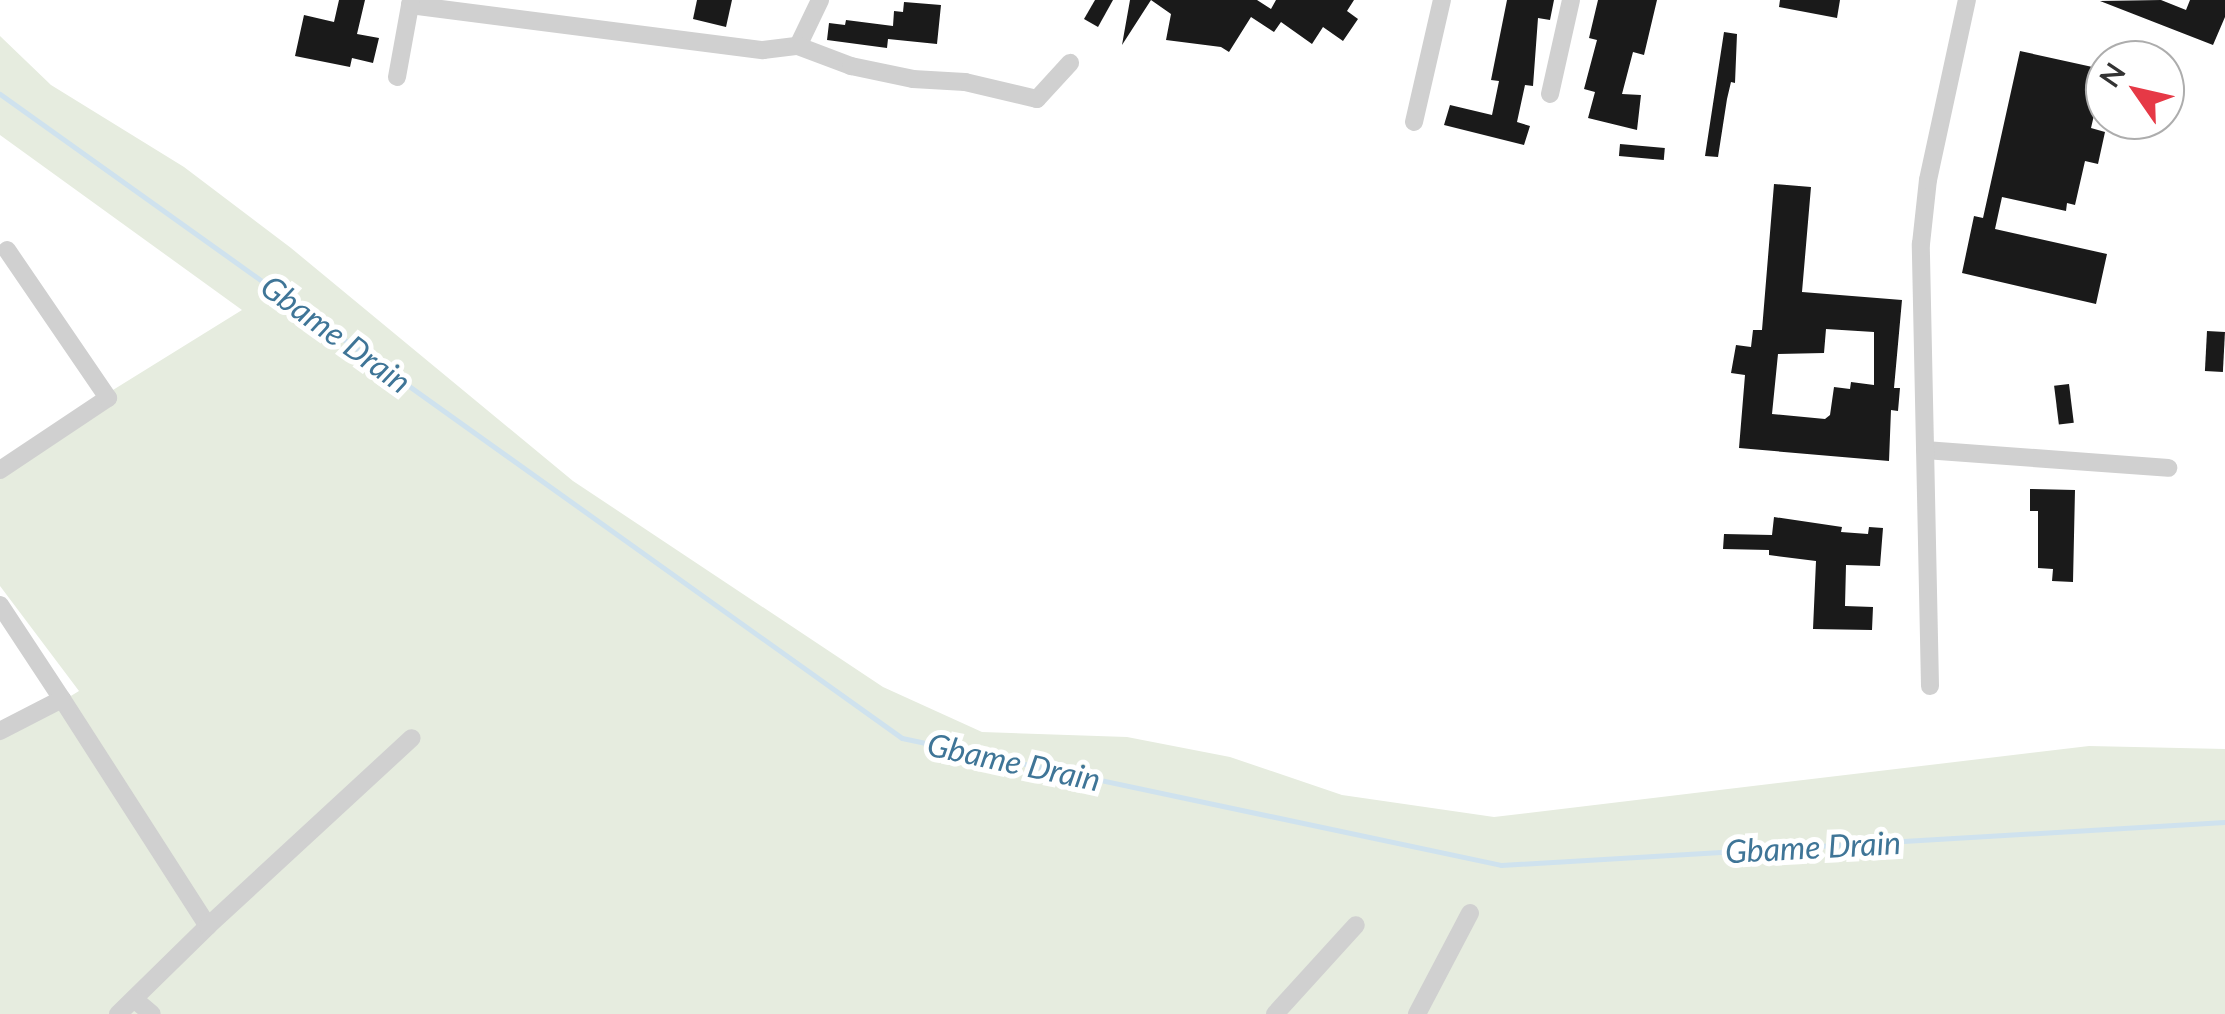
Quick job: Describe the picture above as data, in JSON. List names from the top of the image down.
{
  "water": ["Gbame Drain"],
  "north": "top left"
}
